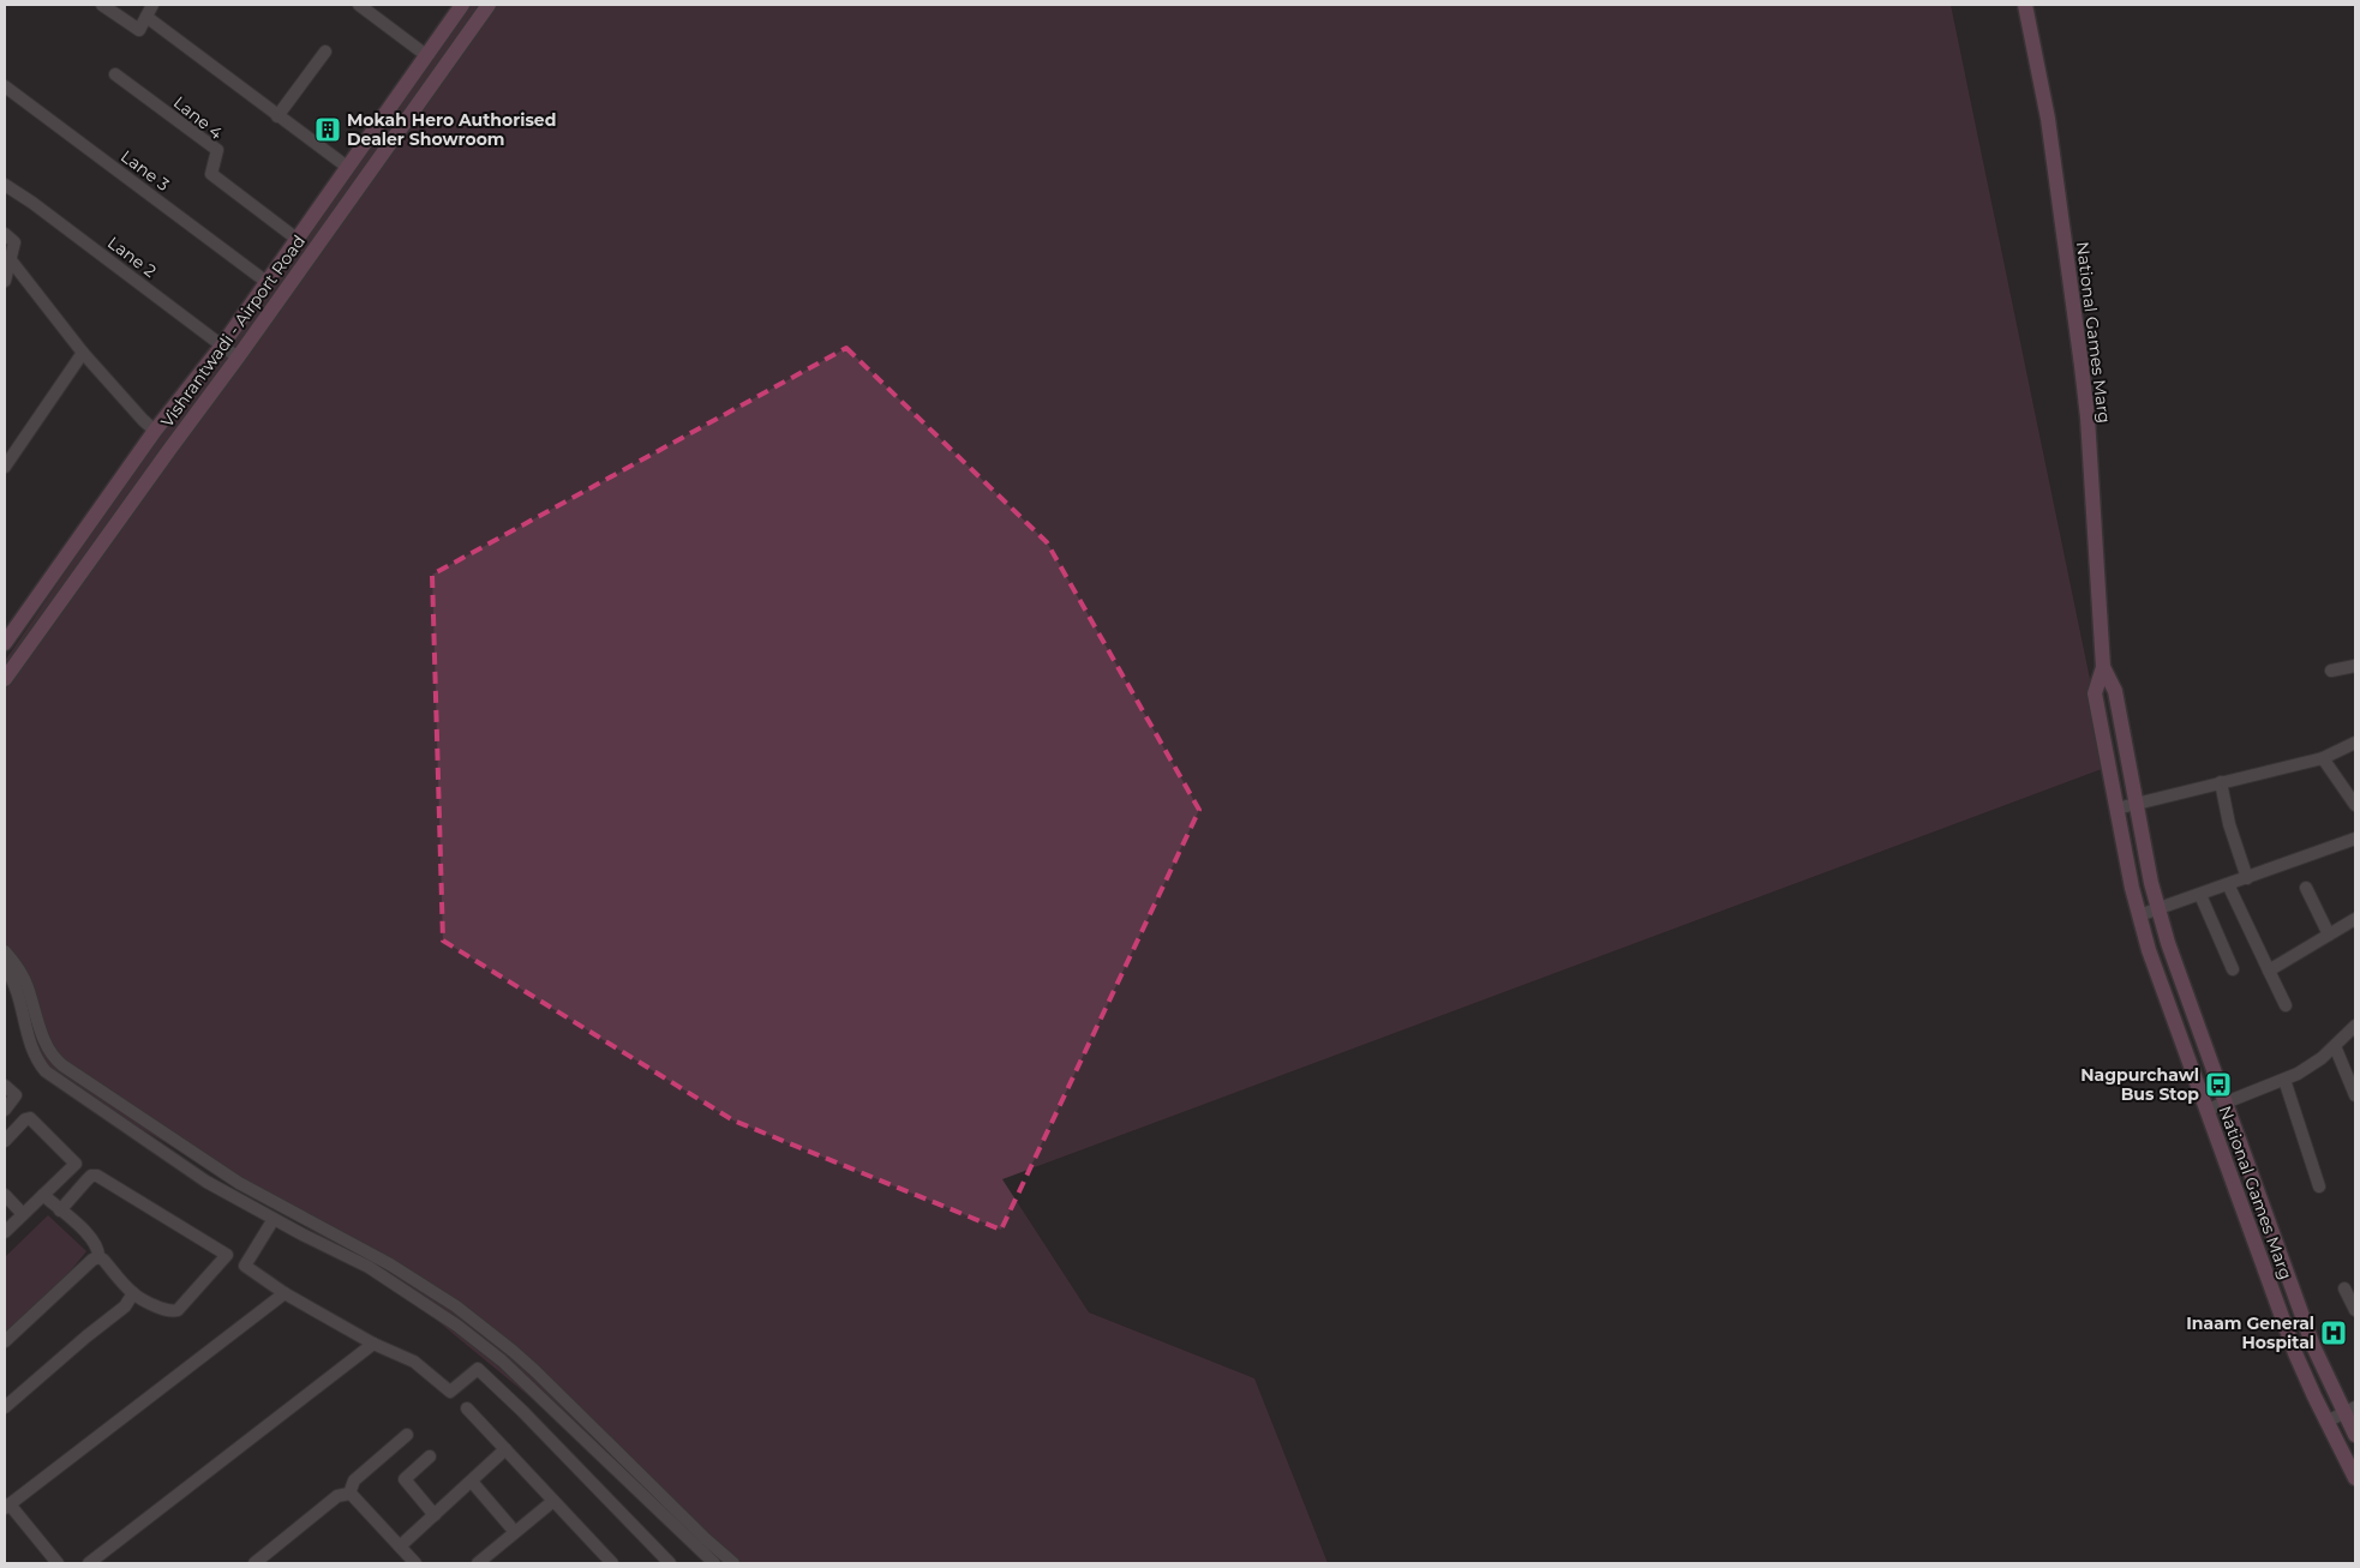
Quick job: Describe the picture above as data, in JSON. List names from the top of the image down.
{
  "streets": {
    "main road": ["Vishrantwadi - Airport Road", "National Games Marg"],
    "street": ["Lane 4", "Lane 3", "Lane 2"]
  },
  "crossings": [
    ["Lane 4", "Vishrantwadi - Airport Road"],
    ["Lane 3", "Vishrantwadi - Airport Road"],
    ["Lane 2", "Vishrantwadi - Airport Road"]
  ],
  "places": {
    "building": ["Mokah Hero Authorised Dealer Showroom"],
    "bus stop": ["Nagpurchawl Bus Stop"],
    "hospital": ["Inaam General Hospital"]
  }
}
